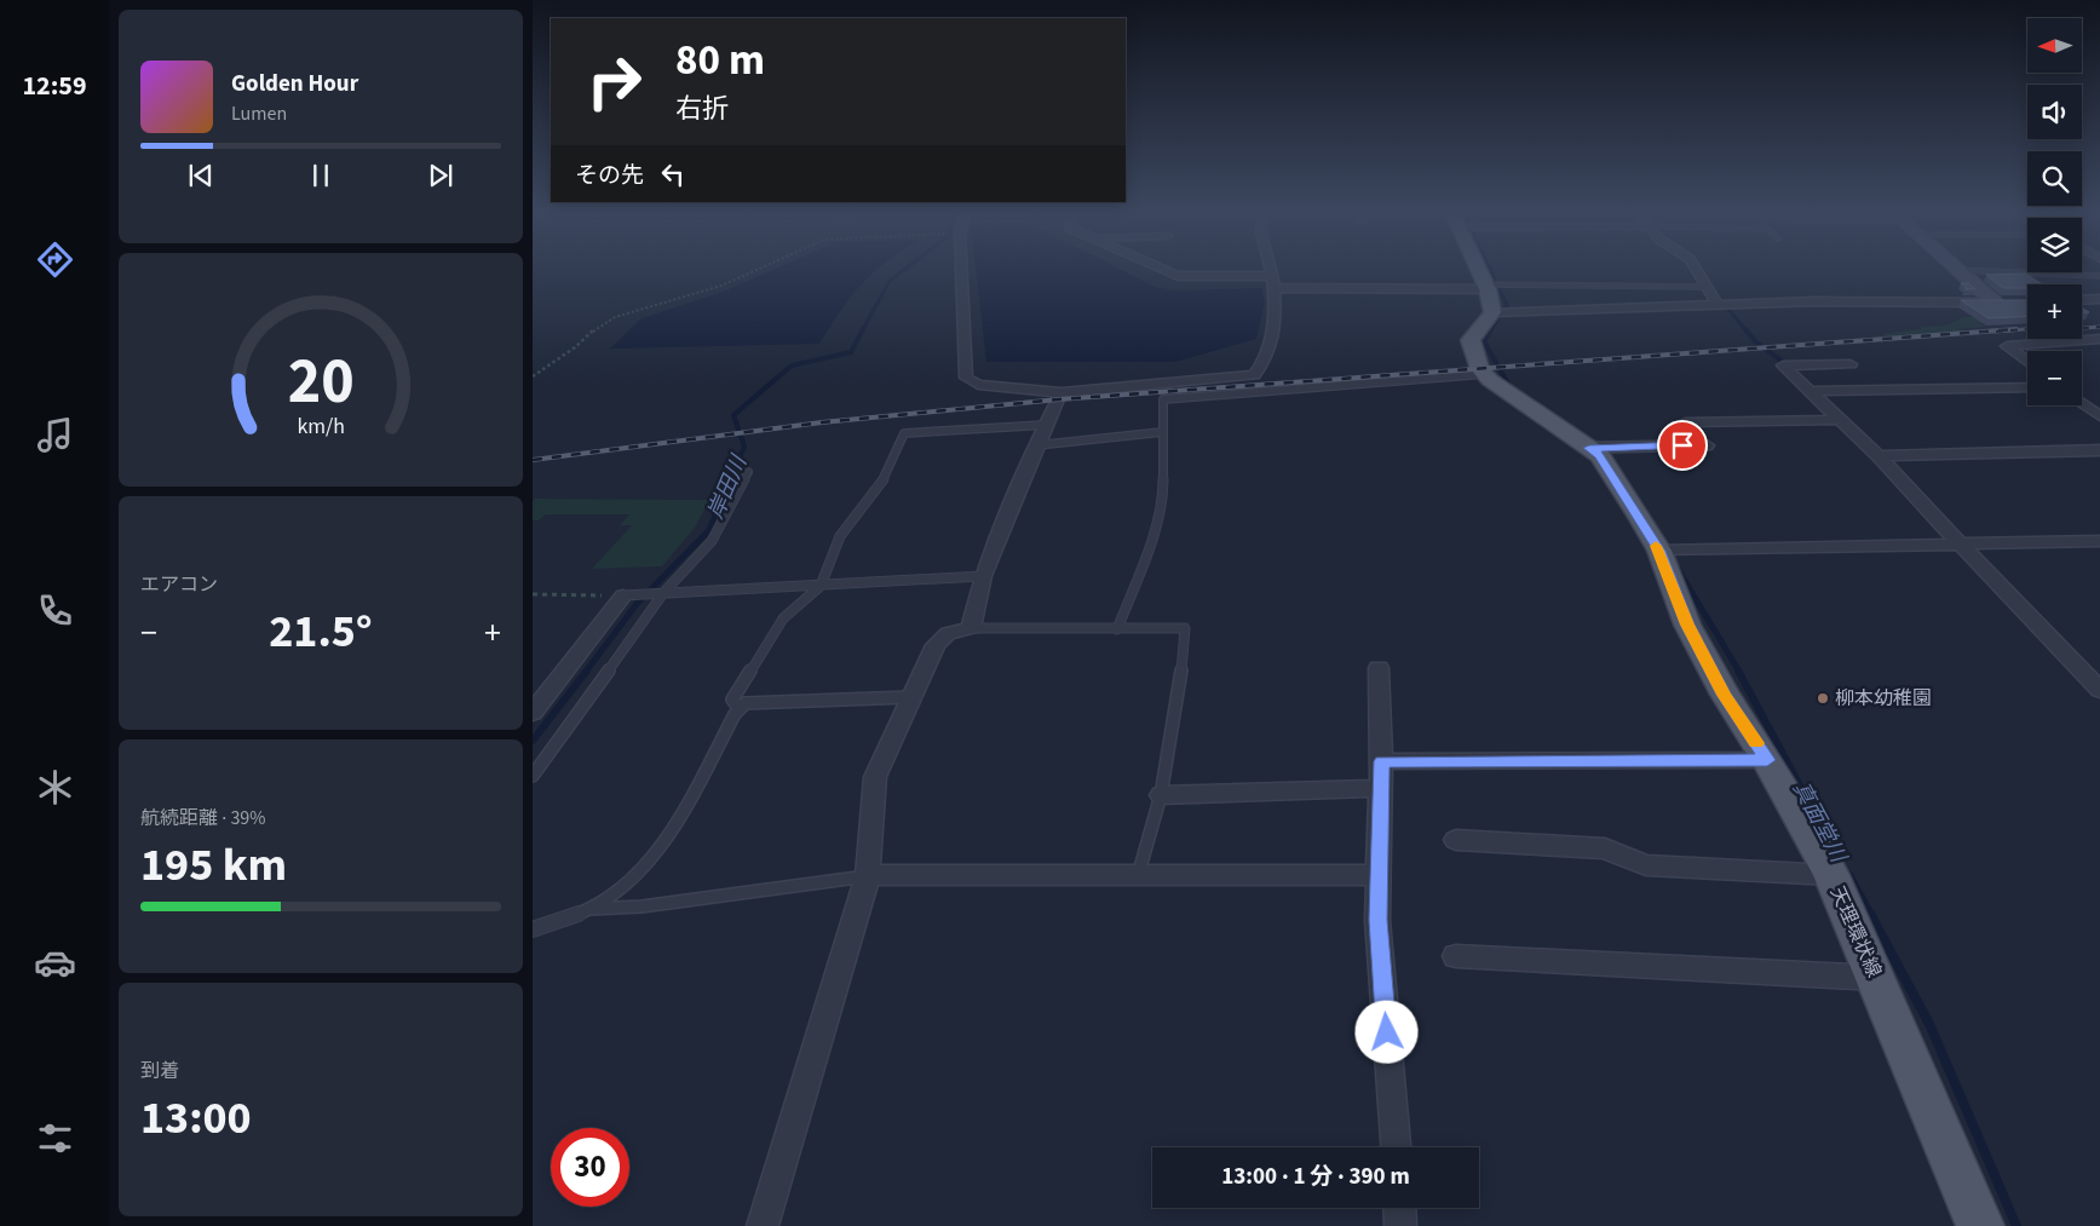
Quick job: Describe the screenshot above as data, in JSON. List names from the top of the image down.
{
  "streets": {
    "main road": ["天理環状線"]
  },
  "water": ["岸田川", "真面堂川"],
  "places": ["柳本幼稚園"],
  "north": "left",
  "page": {
    "tabs": "12:59",
    "map_buttons": ["+", "−"],
    "turn": ["80 m", "右折"],
    "song": ["Golden Hour", "Lumen"],
    "then": "その先",
    "tile": [
      "エアコン",
      ["航続距離 · 39%", "195 km"],
      ["到着", "13:00"]
    ],
    "heat": ["−", "21.5°", "+"],
    "limit": "30",
    "trip": "13:00 · 1 分 · 390 m",
    "gauge": ["20", "km/h"]
  }
}
